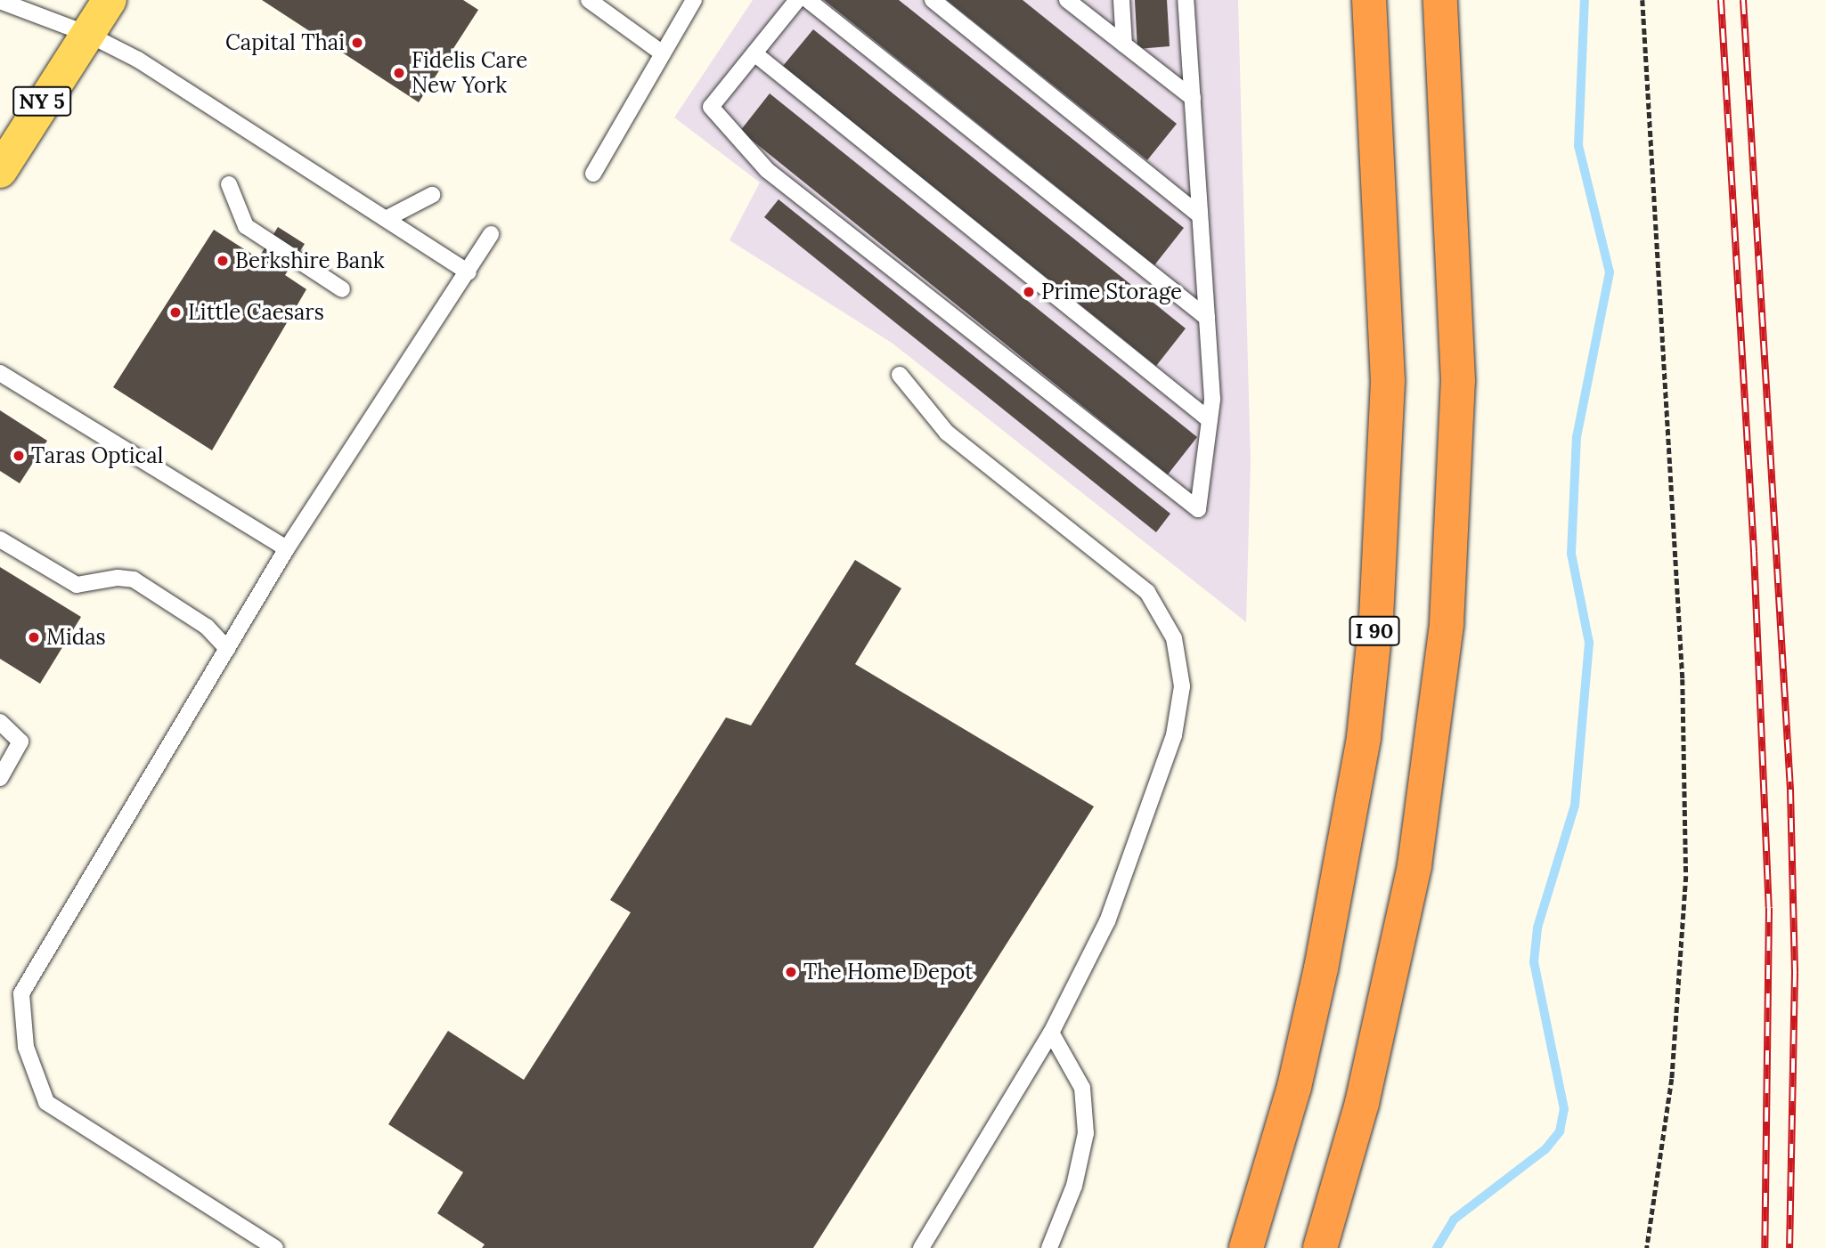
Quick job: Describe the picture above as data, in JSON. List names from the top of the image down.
{
  "streets": {
    "highway": ["I 90"],
    "main road": ["NY 5"]
  },
  "places": [
    "Capital Thai",
    "Fidelis Care New York",
    "Berkshire Bank",
    "Prime Storage",
    "Little Caesars",
    "Taras Optical",
    "Midas",
    "The Home Depot"
  ]
}
